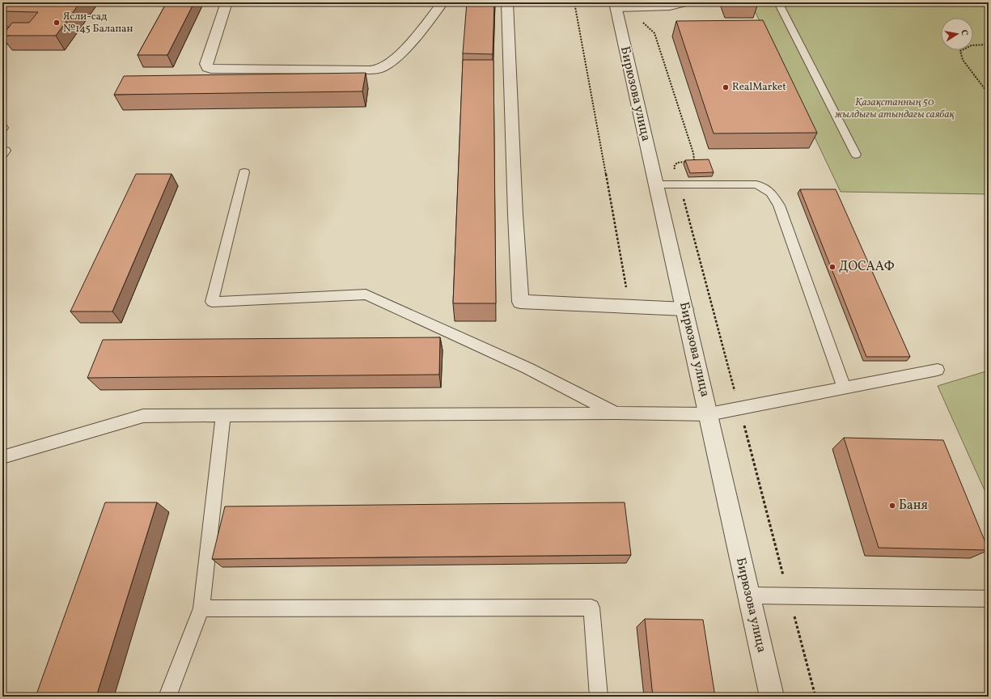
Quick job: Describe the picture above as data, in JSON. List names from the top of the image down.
{
  "streets": {
    "street": ["Бирюзова улица"]
  },
  "parks": ["Қазақстанның 50 жылдығы атындағы саябақ"],
  "places": [
    "Ясли-сад №145 Балапан",
    "RealMarket",
    "ДОСААФ",
    "Баня"
  ],
  "north": "right"
}
